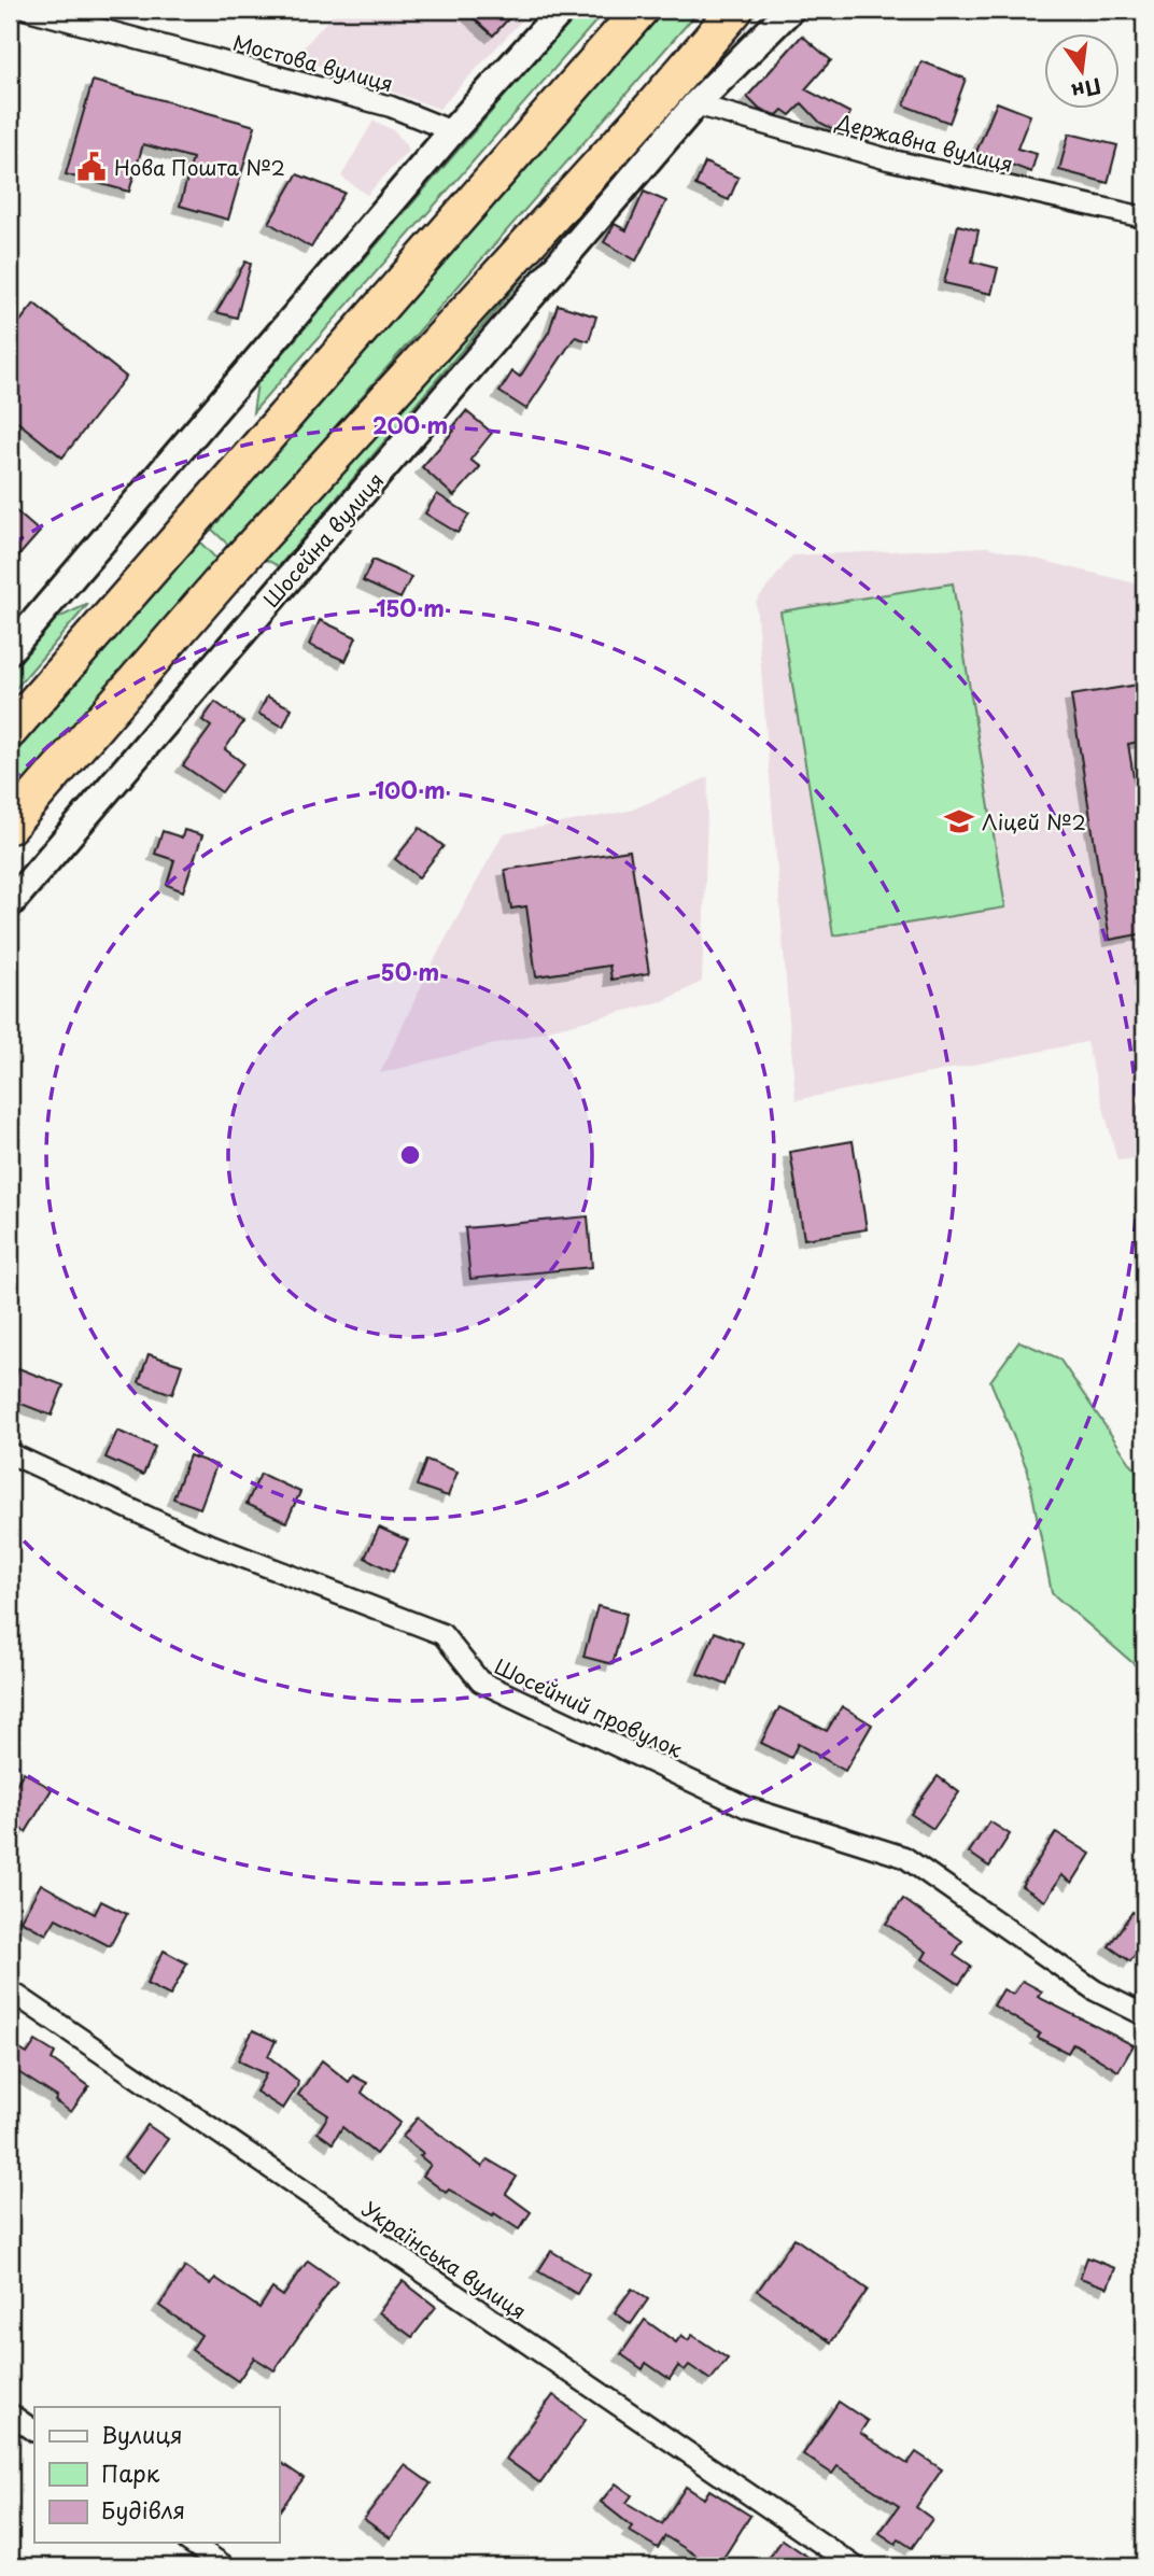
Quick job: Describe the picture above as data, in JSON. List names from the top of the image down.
{
  "streets": {
    "street": [
      "Мостова вулиця",
      "Державна вулиця",
      "Шосейна вулиця",
      "Шосейний провулок",
      "Українська вулиця"
    ]
  },
  "crossings": [
    ["Державна вулиця", "Шосейна вулиця"]
  ],
  "places": {
    "public building": ["Нова Пошта №2"],
    "school or university": ["Ліцей №2"]
  },
  "legend": ["Вулиця", "Парк", "Будівля"],
  "north": "bottom",
  "rings": [
    "200 m",
    "150 m",
    "100 m",
    "50 m"
  ]
}
